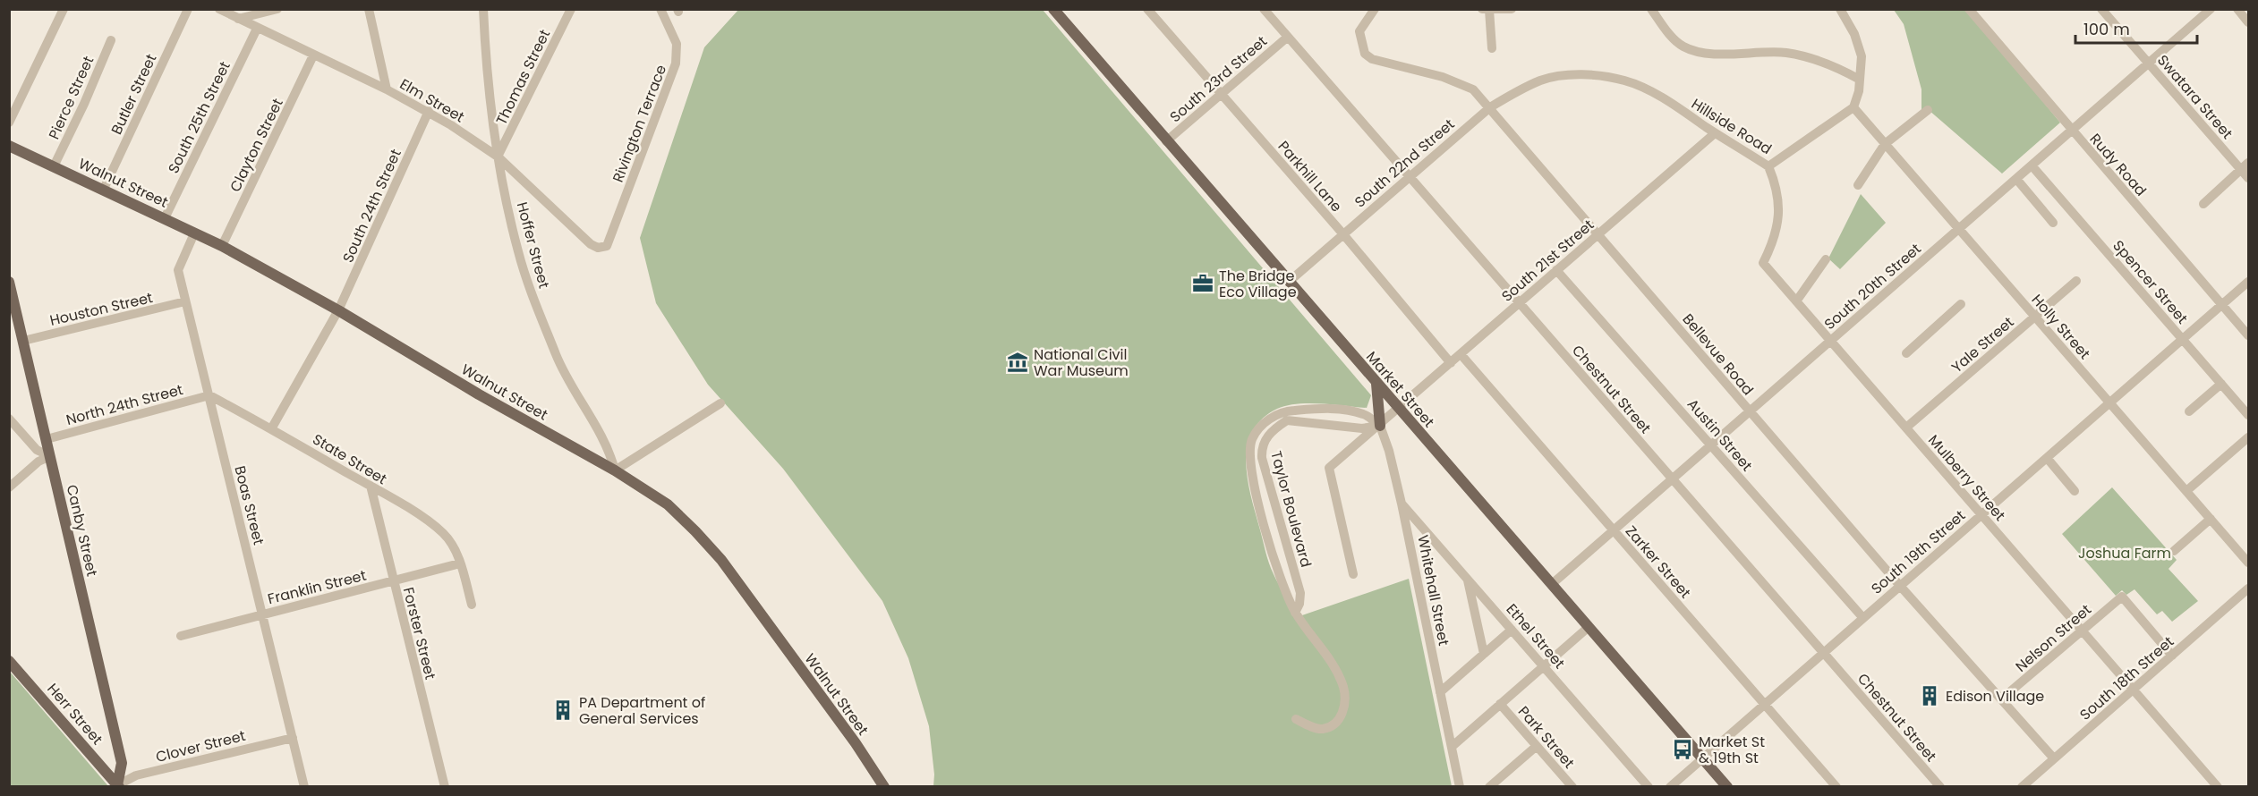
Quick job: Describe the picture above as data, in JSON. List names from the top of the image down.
{
  "streets": {
    "main road": [
      "Walnut Street",
      "Market Street",
      "Canby Street",
      "Herr Street"
    ],
    "street": [
      "Thomas Street",
      "South 23rd Street",
      "Butler Street",
      "Swatara Street",
      "Pierce Street",
      "Elm Street",
      "South 25th Street",
      "Rivington Terrace",
      "Hillside Road",
      "Clayton Street",
      "South 22nd Street",
      "Rudy Road",
      "Parkhill Lane",
      "South 24th Street",
      "Hoffer Street",
      "South 21st Street",
      "Spencer Street",
      "South 20th Street",
      "Houston Street",
      "Holly Street",
      "Yale Street",
      "Bellevue Road",
      "Chestnut Street",
      "North 24th Street",
      "Austin Street",
      "State Street",
      "Mulberry Street",
      "Boas Street",
      "Taylor Boulevard",
      "South 19th Street",
      "Zarker Street",
      "Franklin Street",
      "Whitehall Street",
      "Forster Street",
      "Ethel Street",
      "Nelson Street",
      "South 18th Street",
      "Park Street",
      "Clover Street"
    ]
  },
  "crossings": [
    ["Thomas Street", "Elm Street"],
    ["Thomas Street", "Hoffer Street"],
    ["South 23rd Street", "Parkhill Lane"],
    ["South 23rd Street", "Market Street"],
    ["South 23rd Street", "Chestnut Street"],
    ["Butler Street", "Walnut Street"],
    ["Swatara Street", "South 20th Street"],
    ["Pierce Street", "Walnut Street"],
    ["Elm Street", "South 25th Street"],
    ["Elm Street", "Rivington Terrace"],
    ["Elm Street", "Clayton Street"],
    ["Elm Street", "South 24th Street"],
    ["Elm Street", "Hoffer Street"],
    ["South 25th Street", "Walnut Street"],
    ["Hillside Road", "South 22nd Street"],
    ["Hillside Road", "South 21st Street"],
    ["Hillside Road", "Holly Street"],
    ["Hillside Road", "Bellevue Road"],
    ["Hillside Road", "Mulberry Street"],
    ["Clayton Street", "Walnut Street"],
    ["South 22nd Street", "Parkhill Lane"],
    ["South 22nd Street", "Bellevue Road"],
    ["South 22nd Street", "Market Street"],
    ["South 22nd Street", "Chestnut Street"],
    ["Rudy Road", "South 20th Street"],
    ["Rudy Road", "South 19th Street"],
    ["Parkhill Lane", "South 21st Street"],
    ["Walnut Street", "South 24th Street"],
    ["Walnut Street", "Hoffer Street"],
    ["Walnut Street", "Boas Street"],
    ["South 21st Street", "Bellevue Road"],
    ["South 21st Street", "Market Street"],
    ["South 21st Street", "Chestnut Street"],
    ["South 21st Street", "Austin Street"],
    ["South 21st Street", "Zarker Street"],
    ["Spencer Street", "South 20th Street"],
    ["Spencer Street", "South 19th Street"],
    ["South 20th Street", "Holly Street"],
    ["South 20th Street", "Bellevue Road"],
    ["South 20th Street", "Market Street"],
    ["South 20th Street", "Chestnut Street"],
    ["South 20th Street", "Austin Street"],
    ["South 20th Street", "Mulberry Street"],
    ["South 20th Street", "Zarker Street"],
    ["Houston Street", "Boas Street"],
    ["Houston Street", "Canby Street"],
    ["Holly Street", "Yale Street"],
    ["Holly Street", "South 19th Street"],
    ["Yale Street", "Mulberry Street"],
    ["Bellevue Road", "South 19th Street"],
    ["Bellevue Road", "Nelson Street"],
    ["Bellevue Road", "South 18th Street"],
    ["Market Street", "South 19th Street"],
    ["Chestnut Street", "South 19th Street"],
    ["North 24th Street", "State Street"],
    ["North 24th Street", "Boas Street"],
    ["North 24th Street", "Canby Street"],
    ["Austin Street", "South 19th Street"],
    ["State Street", "Boas Street"],
    ["State Street", "Franklin Street"],
    ["State Street", "Forster Street"],
    ["Mulberry Street", "South 19th Street"],
    ["Mulberry Street", "Nelson Street"],
    ["Mulberry Street", "South 18th Street"],
    ["Boas Street", "Franklin Street"],
    ["Boas Street", "Clover Street"],
    ["Taylor Boulevard", "Whitehall Street"],
    ["Canby Street", "Herr Street"],
    ["Canby Street", "Clover Street"],
    ["South 19th Street", "Zarker Street"],
    ["Franklin Street", "Forster Street"],
    ["Whitehall Street", "Ethel Street"],
    ["Nelson Street", "South 18th Street"],
    ["Herr Street", "Clover Street"]
  ],
  "parks": ["Joshua Farm"],
  "places": {
    "office": ["The Bridge Eco Village"],
    "museum": ["National Civil War Museum"],
    "building": ["Edison Village", "PA Department of General Services"],
    "bus stop": ["Market St & 19th St"]
  },
  "scale_bar": "100 m"
}
